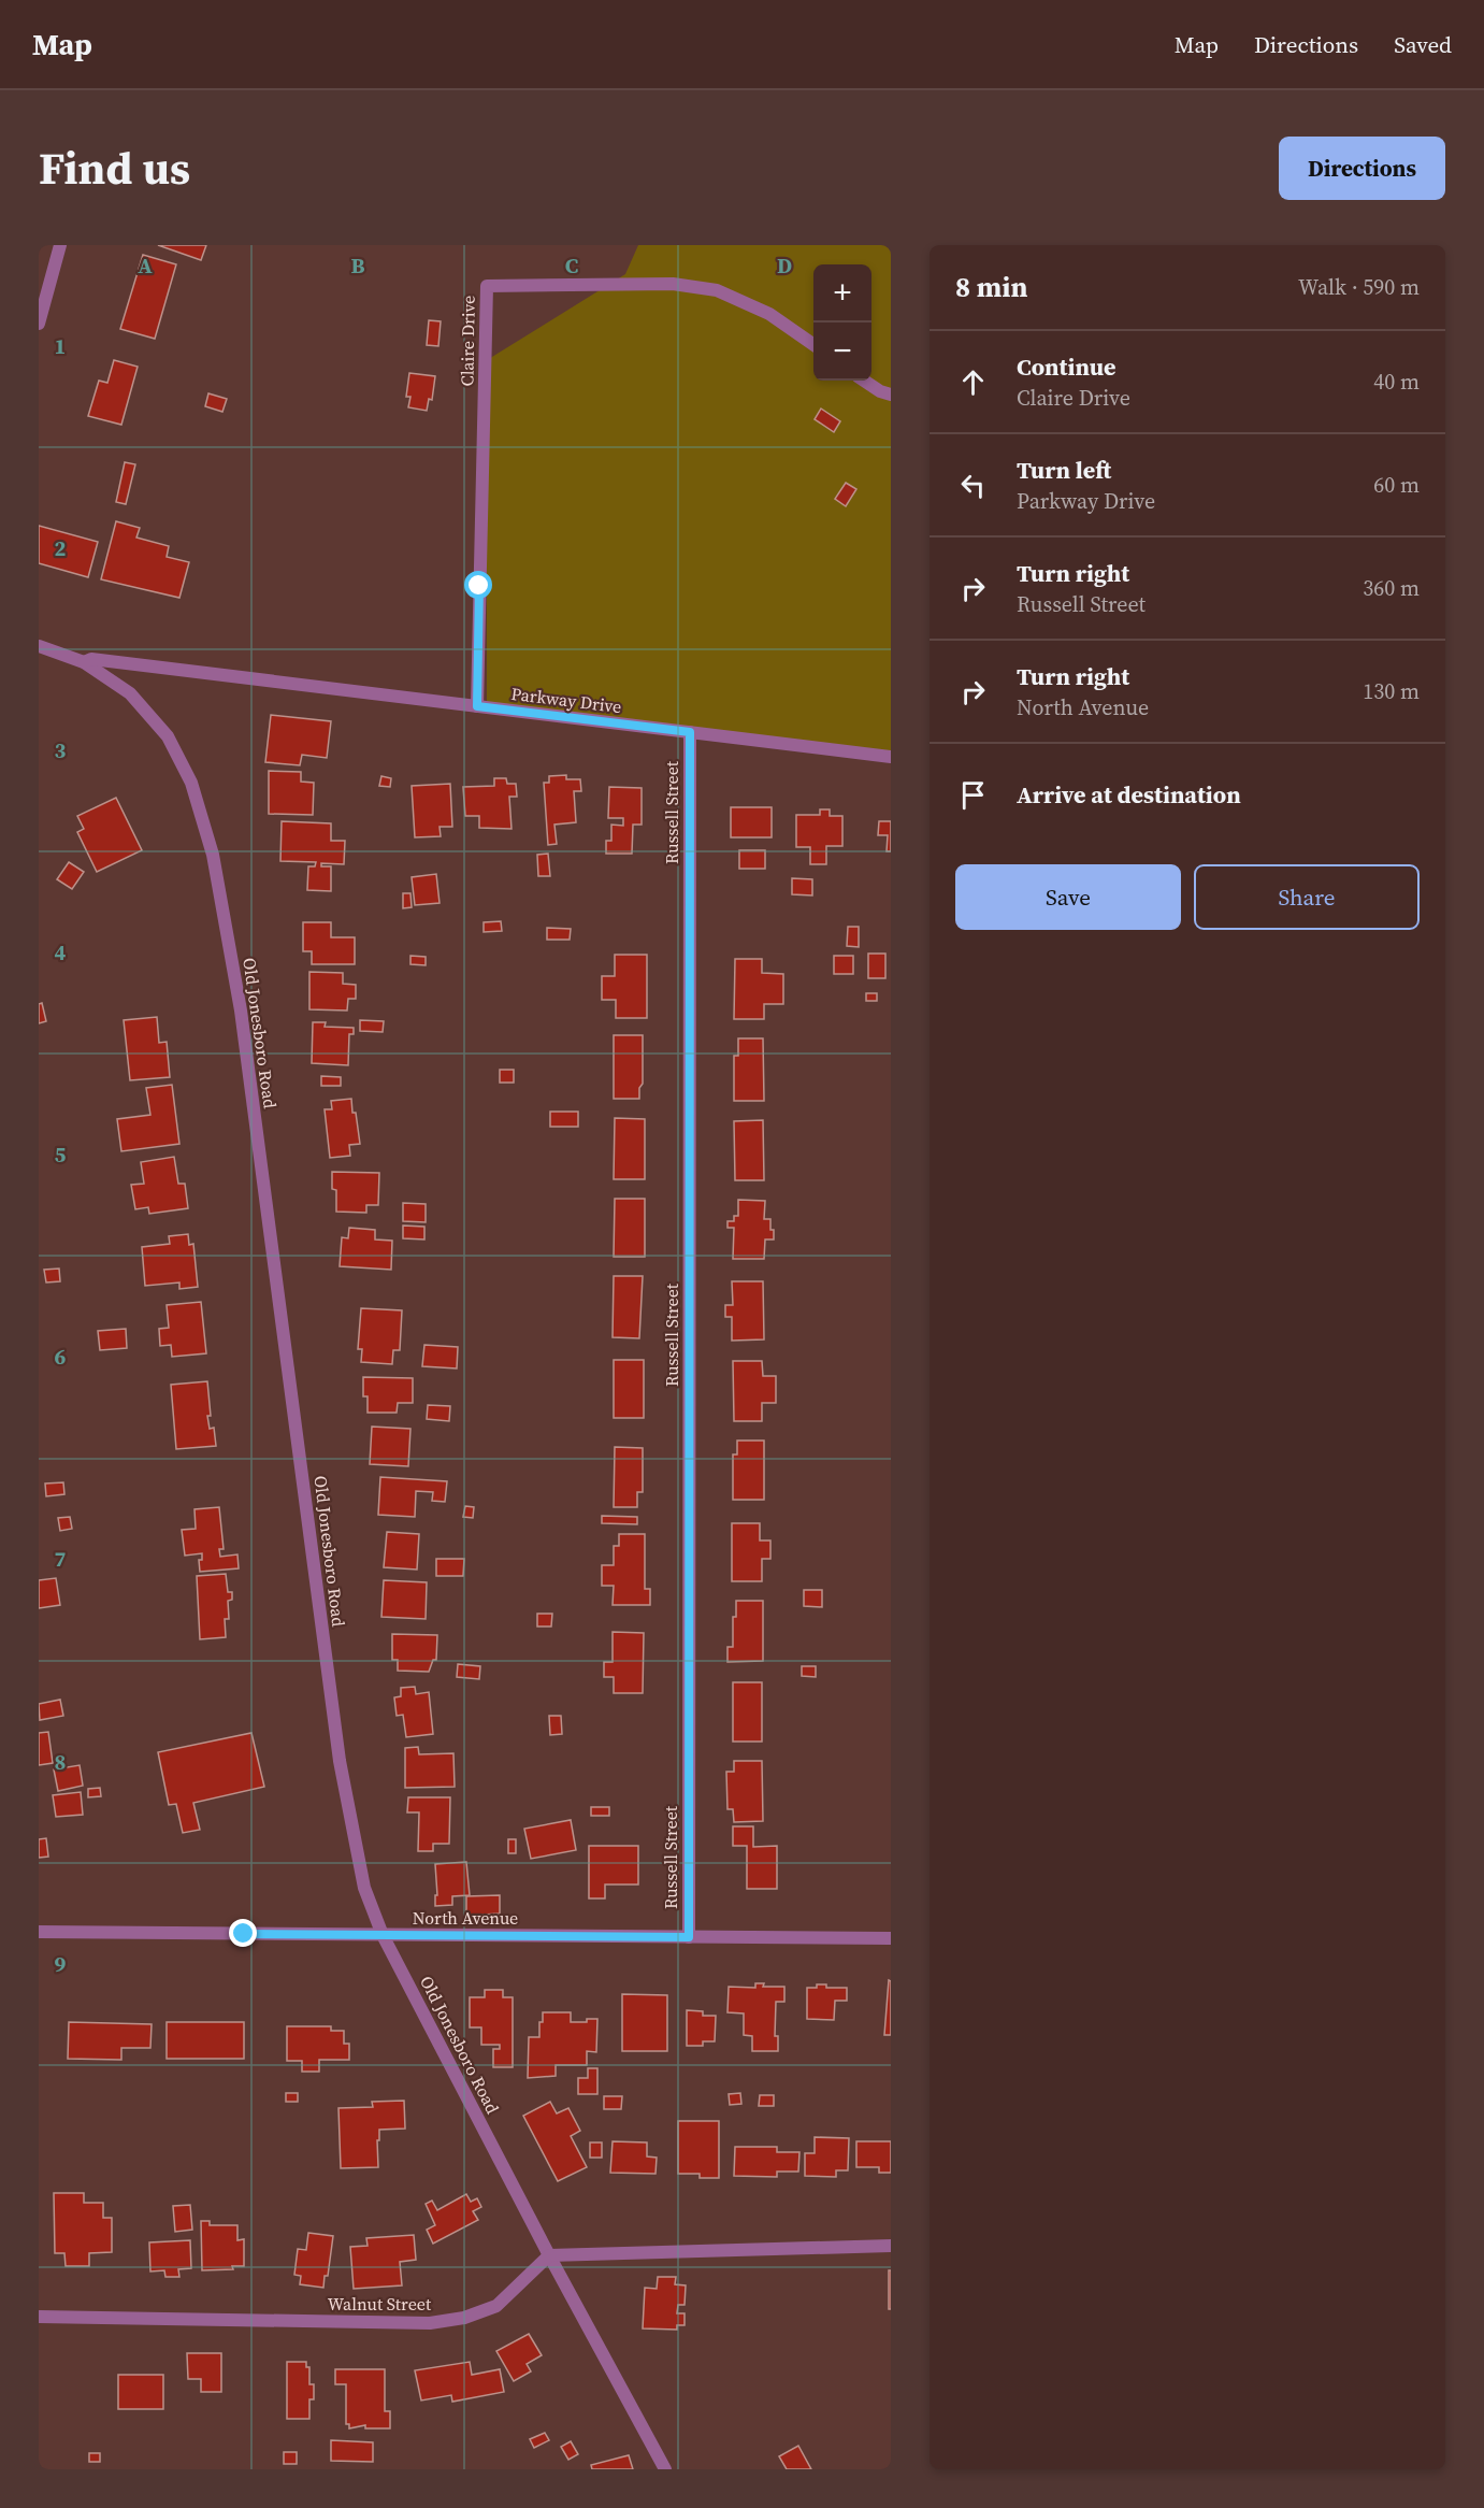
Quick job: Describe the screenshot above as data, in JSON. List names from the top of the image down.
{
  "streets": {
    "street": [
      "Claire Drive",
      "Parkway Drive",
      "Russell Street",
      "Old Jonesboro Road",
      "North Avenue",
      "Walnut Street"
    ]
  },
  "crossings": [
    ["Claire Drive", "Parkway Drive"],
    ["Parkway Drive", "Russell Street"],
    ["Parkway Drive", "Old Jonesboro Road"],
    ["Russell Street", "North Avenue"],
    ["Old Jonesboro Road", "North Avenue"],
    ["Old Jonesboro Road", "Walnut Street"]
  ],
  "page": {
    "header": "Map",
    "nav": ["Map", "Directions", "Saved"],
    "title": "Find us",
    "buttons": [
      "Directions",
      ["Save", "Share"]
    ],
    "heading": ["8 min", "Walk · 590 m"],
    "map_buttons": ["+", "−"],
    "list": [
      ["Continue", "Claire Drive", "40 m"],
      ["Turn left", "Parkway Drive", "60 m"],
      ["Turn right", "Russell Street", "360 m"],
      ["Turn right", "North Avenue", "130 m"],
      "Arrive at destination"
    ]
  },
  "grid": {
    "columns": [
      "A",
      "B",
      "C",
      "D"
    ],
    "rows": [
      "1",
      "2",
      "3",
      "4",
      "5",
      "6",
      "7",
      "8",
      "9"
    ]
  }
}
